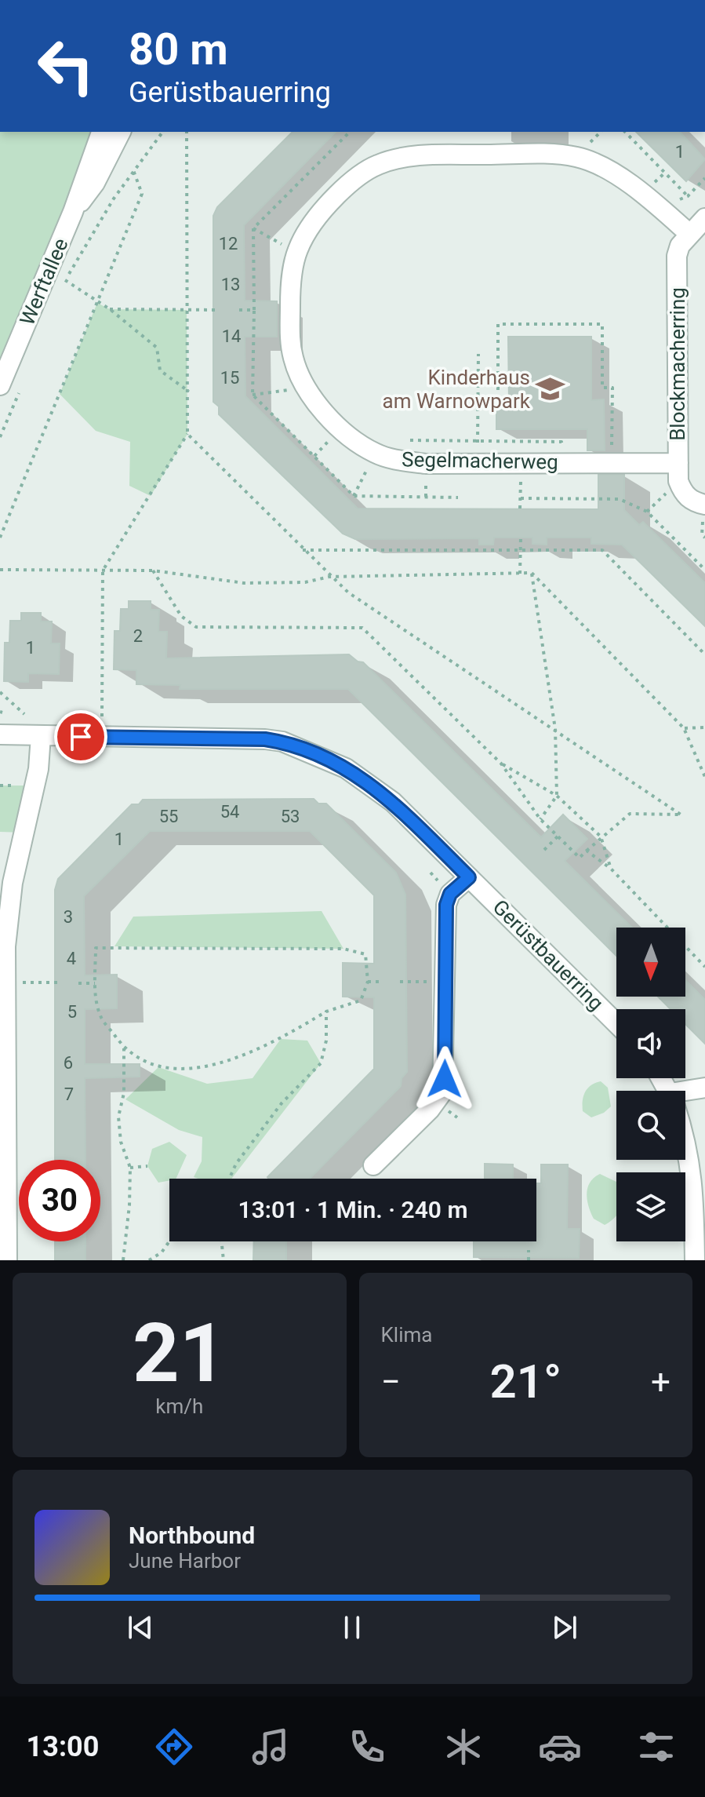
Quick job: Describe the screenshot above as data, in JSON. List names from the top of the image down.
{
  "streets": {
    "street": [
      "Werftallee",
      "Blockmacherring",
      "Segelmacherweg",
      "Gerüstbauerring"
    ]
  },
  "crossings": [
    ["Blockmacherring", "Segelmacherweg"]
  ],
  "places": {
    "school or university": ["Kinderhaus am Warnowpark"]
  },
  "house_numbers": [
    "1",
    "12",
    "13",
    "14",
    "15",
    "2",
    "1",
    "54",
    "55",
    "53",
    "1",
    "3",
    "4",
    "5",
    "6",
    "7"
  ],
  "north": "bottom",
  "page": {
    "turn": ["80 m", "Gerüstbauerring"],
    "limit": "30",
    "trip": "13:01 · 1 Min. · 240 m",
    "tile": [
      ["21", "km/h"],
      "Klima"
    ],
    "heat": ["−", "21°", "+"],
    "song": ["Northbound", "June Harbor"],
    "tabs": "13:00"
  }
}
